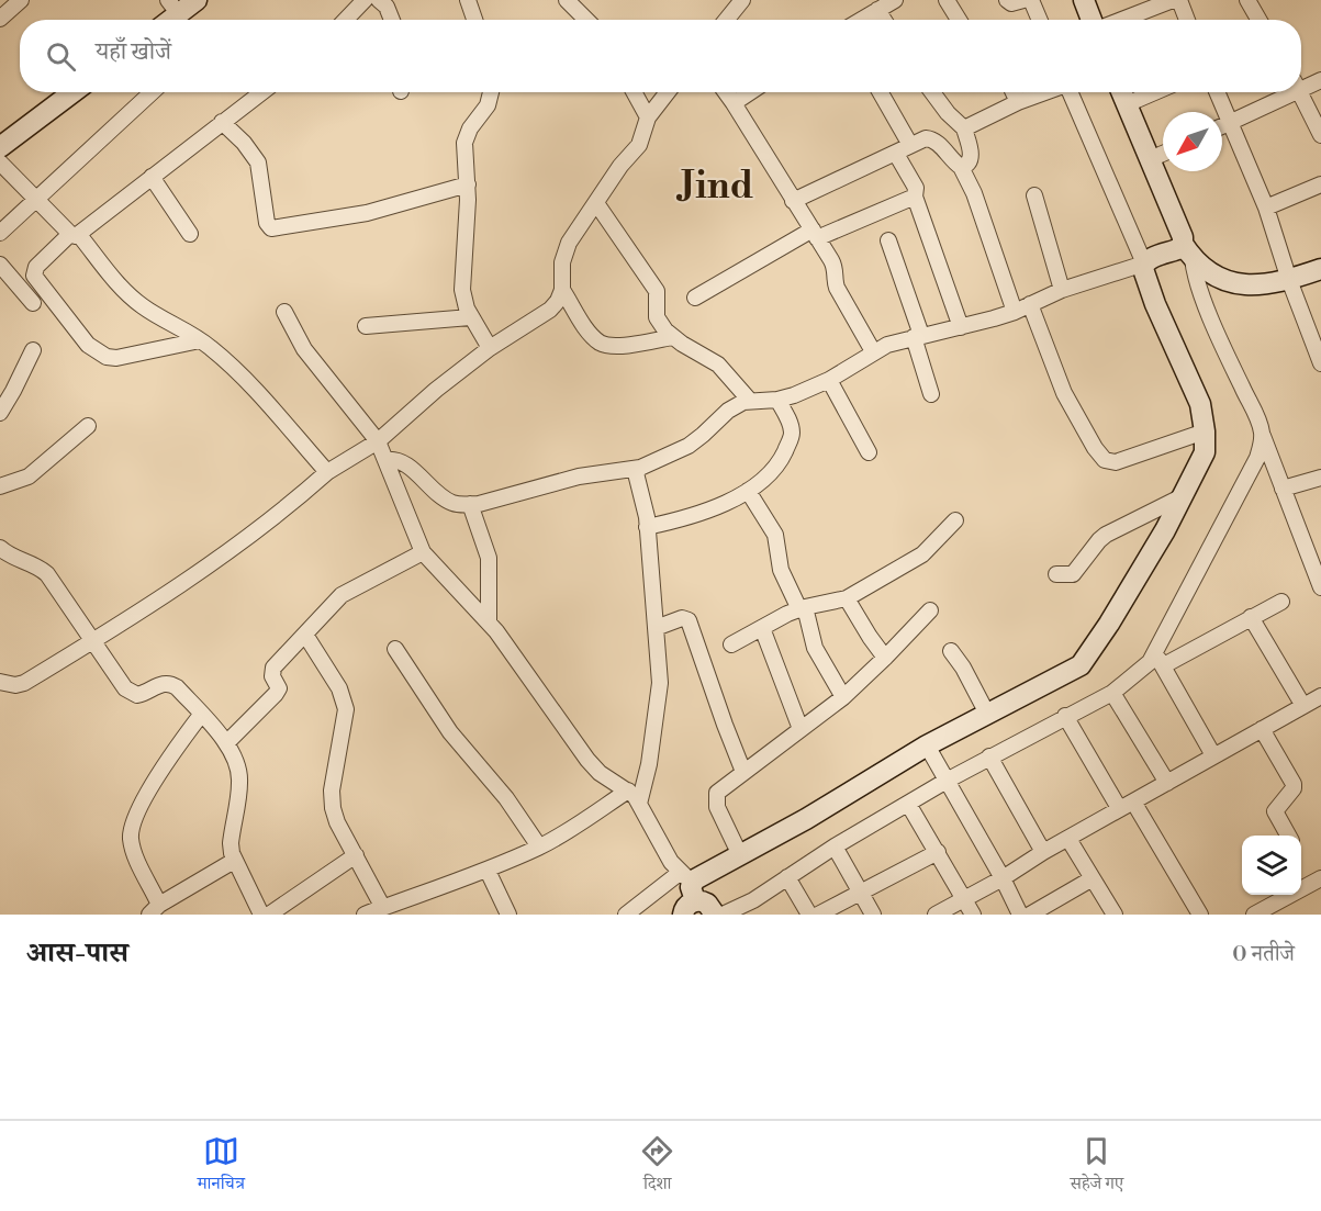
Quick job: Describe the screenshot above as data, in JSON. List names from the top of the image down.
{
  "districts": ["Jind"],
  "north": "bottom left",
  "page": {
    "search": "यहाँ खोजें",
    "heading": ["आस-पास", "0 नतीजे"],
    "nav": ["मानचित्र", "दिशा", "सहेजे गए"]
  }
}
